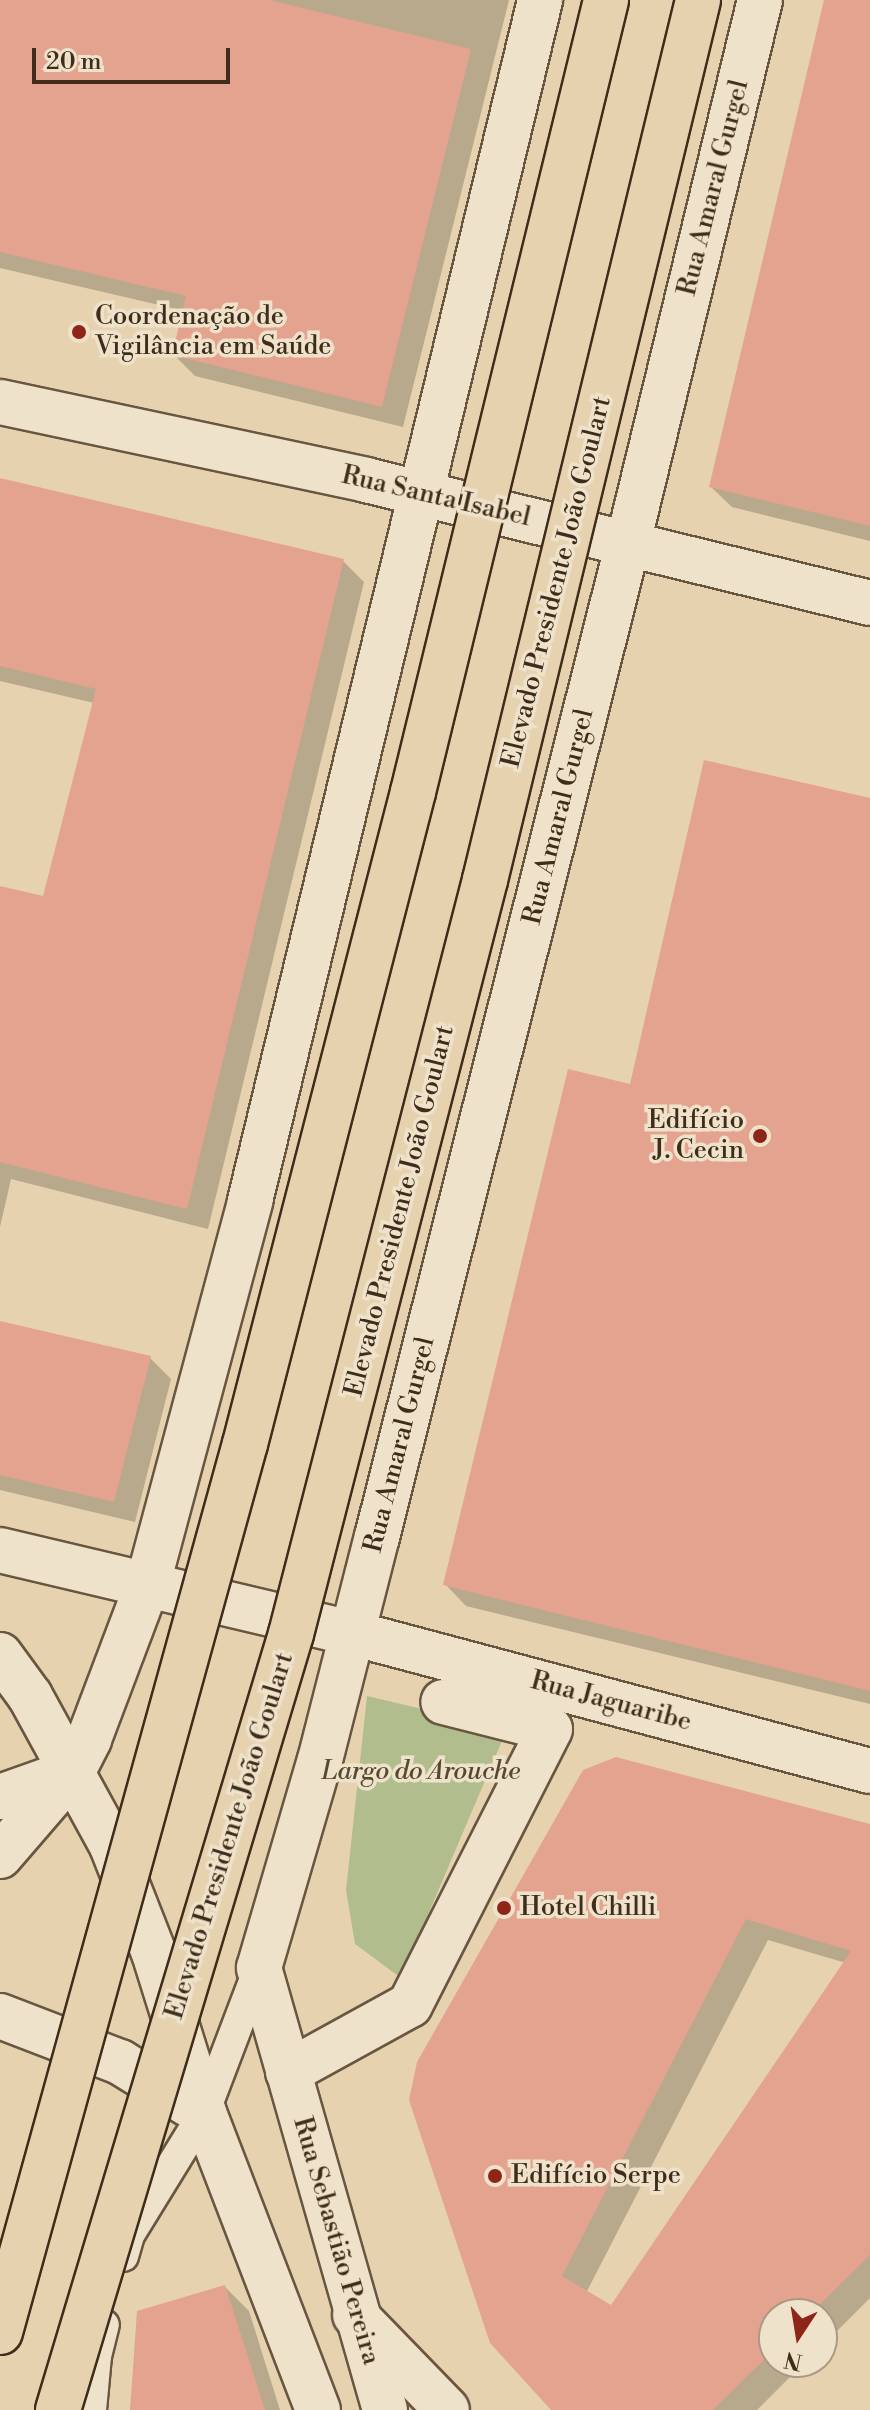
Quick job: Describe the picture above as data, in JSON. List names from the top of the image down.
{
  "streets": {
    "highway": ["Elevado Presidente João Goulart"],
    "main road": [
      "Rua Amaral Gurgel",
      "Rua Santa Isabel",
      "Rua Jaguaribe",
      "Rua Sebastião Pereira"
    ]
  },
  "crossings": [
    ["Rua Amaral Gurgel", "Rua Santa Isabel"],
    ["Rua Amaral Gurgel", "Rua Jaguaribe"]
  ],
  "parks": ["Largo do Arouche"],
  "places": [
    "Coordenação de Vigilância em Saúde",
    "Edifício J. Cecin",
    "Hotel Chilli",
    "Edifício Serpe"
  ],
  "scale_bar": "20 m",
  "north": "bottom"
}
